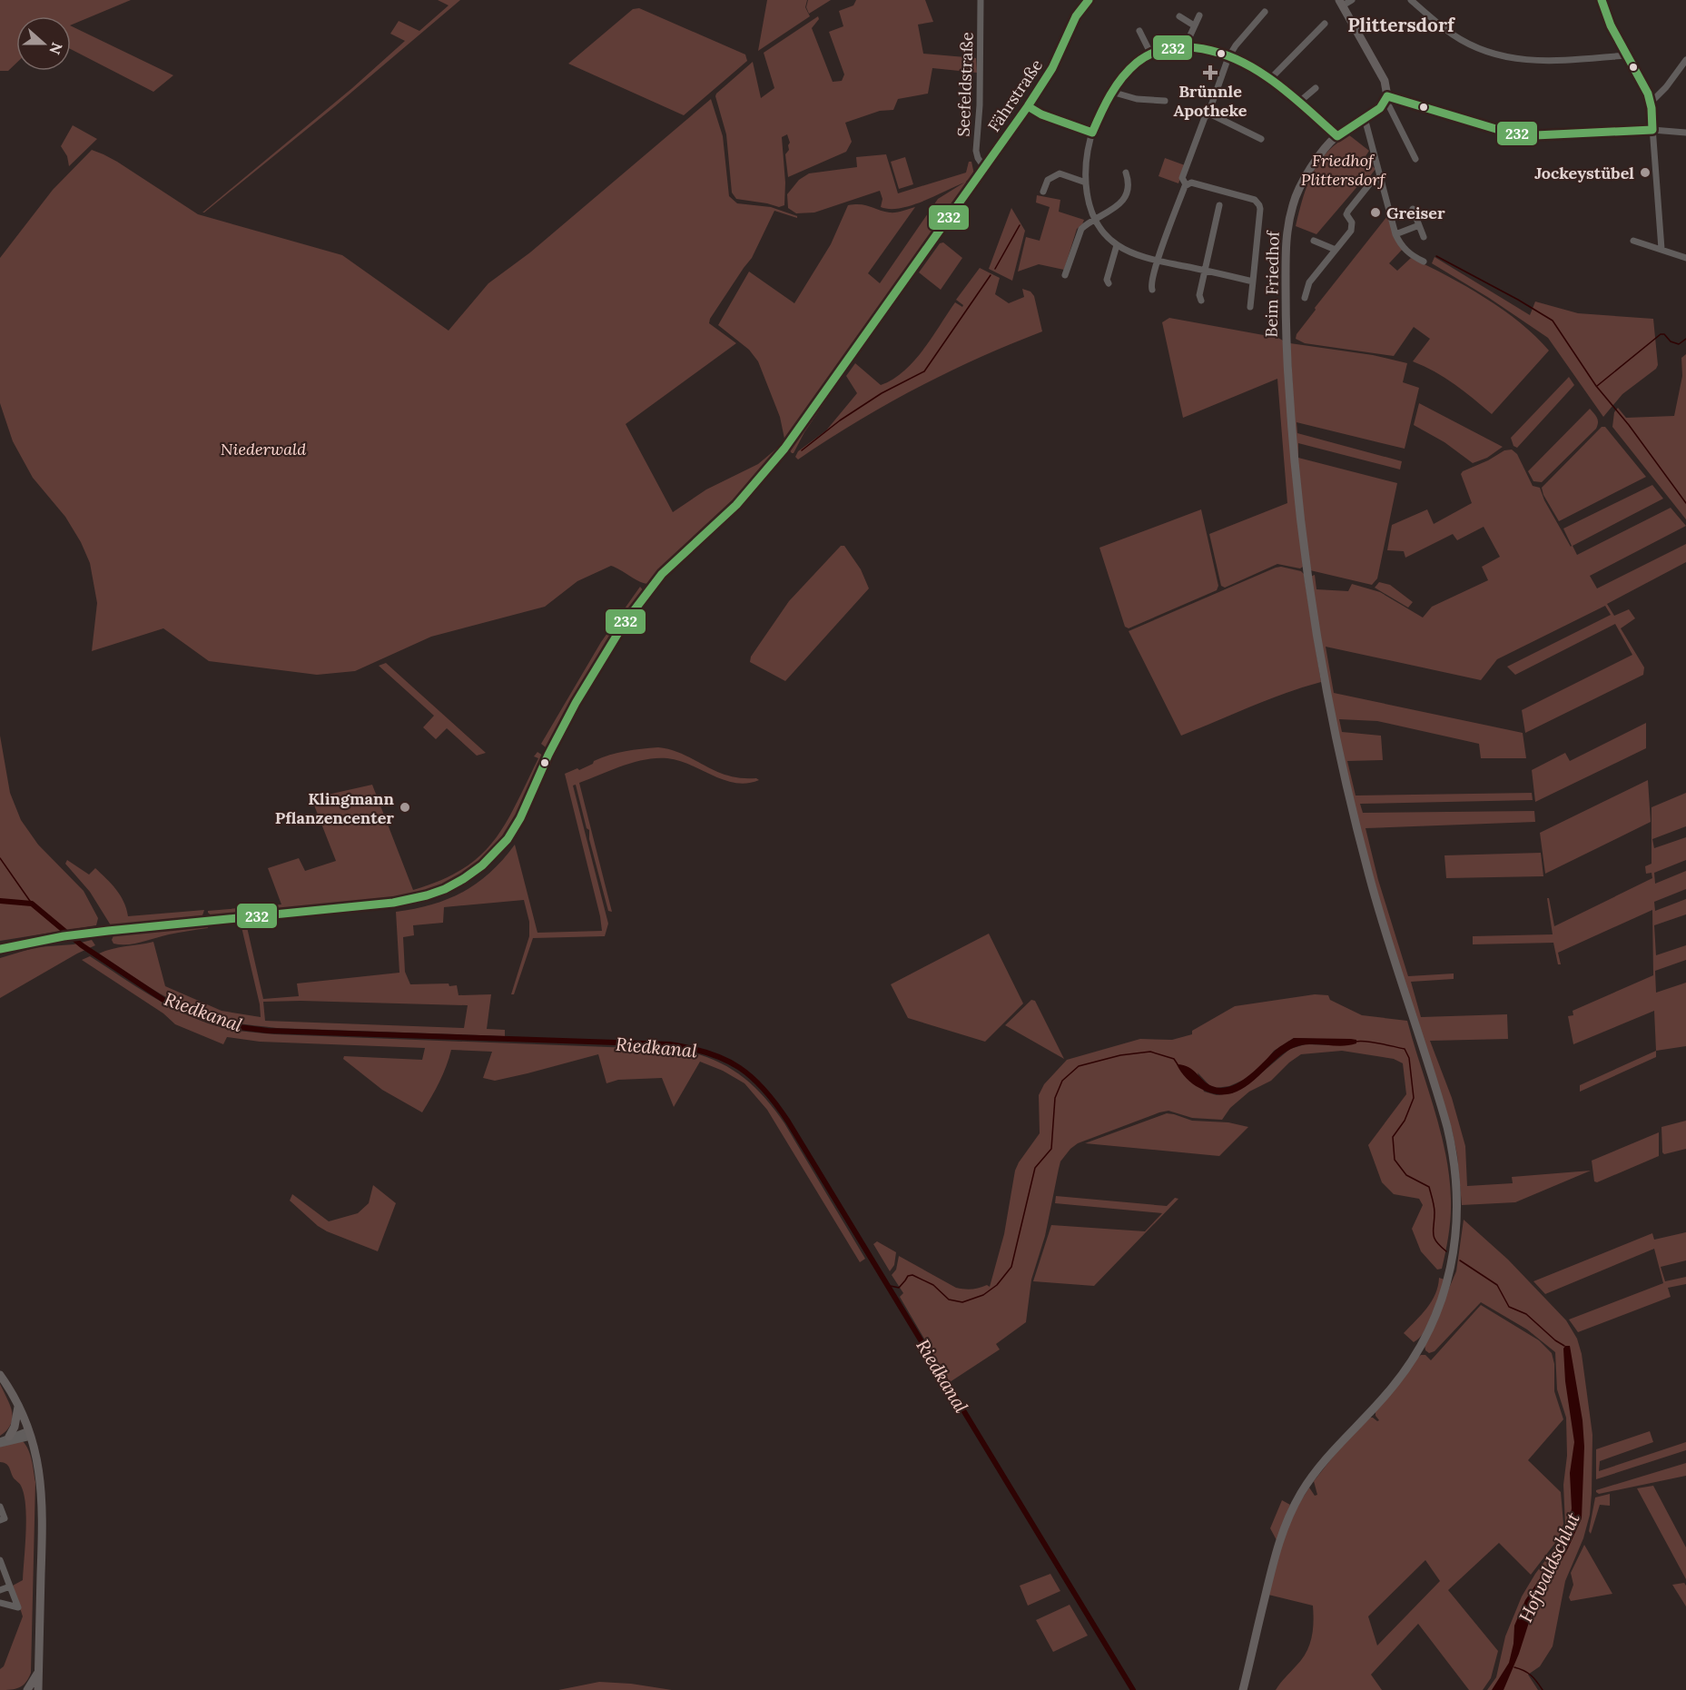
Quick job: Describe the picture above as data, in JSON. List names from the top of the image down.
{
  "streets": {
    "main road": ["Fährstraße", "Beim Friedhof"],
    "street": ["Seefeldstraße"]
  },
  "crossings": [
    ["Seefeldstraße", "Fährstraße"]
  ],
  "districts": ["Plittersdorf"],
  "water": ["Riedkanal", "Hofwaldschlut"],
  "parks": ["Friedhof Plittersdorf", "Niederwald"],
  "places": {
    "health": ["Brünnle Apotheke"],
    "other": ["Jockeystübel", "Greiser", "Klingmann Pflanzencenter"]
  },
  "lines": ["transit line 232"],
  "north": "right"
}
